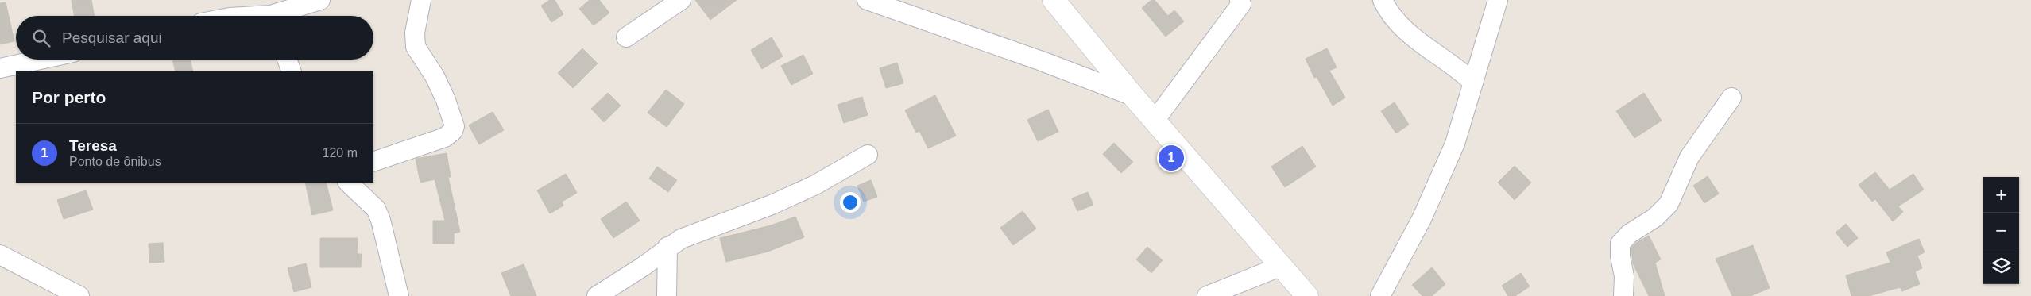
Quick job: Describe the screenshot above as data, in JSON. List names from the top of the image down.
{
  "page": {
    "search": "Pesquisar aqui",
    "heading": "Por perto",
    "list": [
      {
        "mark": "1",
        "name": "Teresa",
        "note": "Ponto de ônibus",
        "value": "120 m"
      }
    ],
    "pins": "1",
    "map_buttons": ["+", "−"]
  }
}
